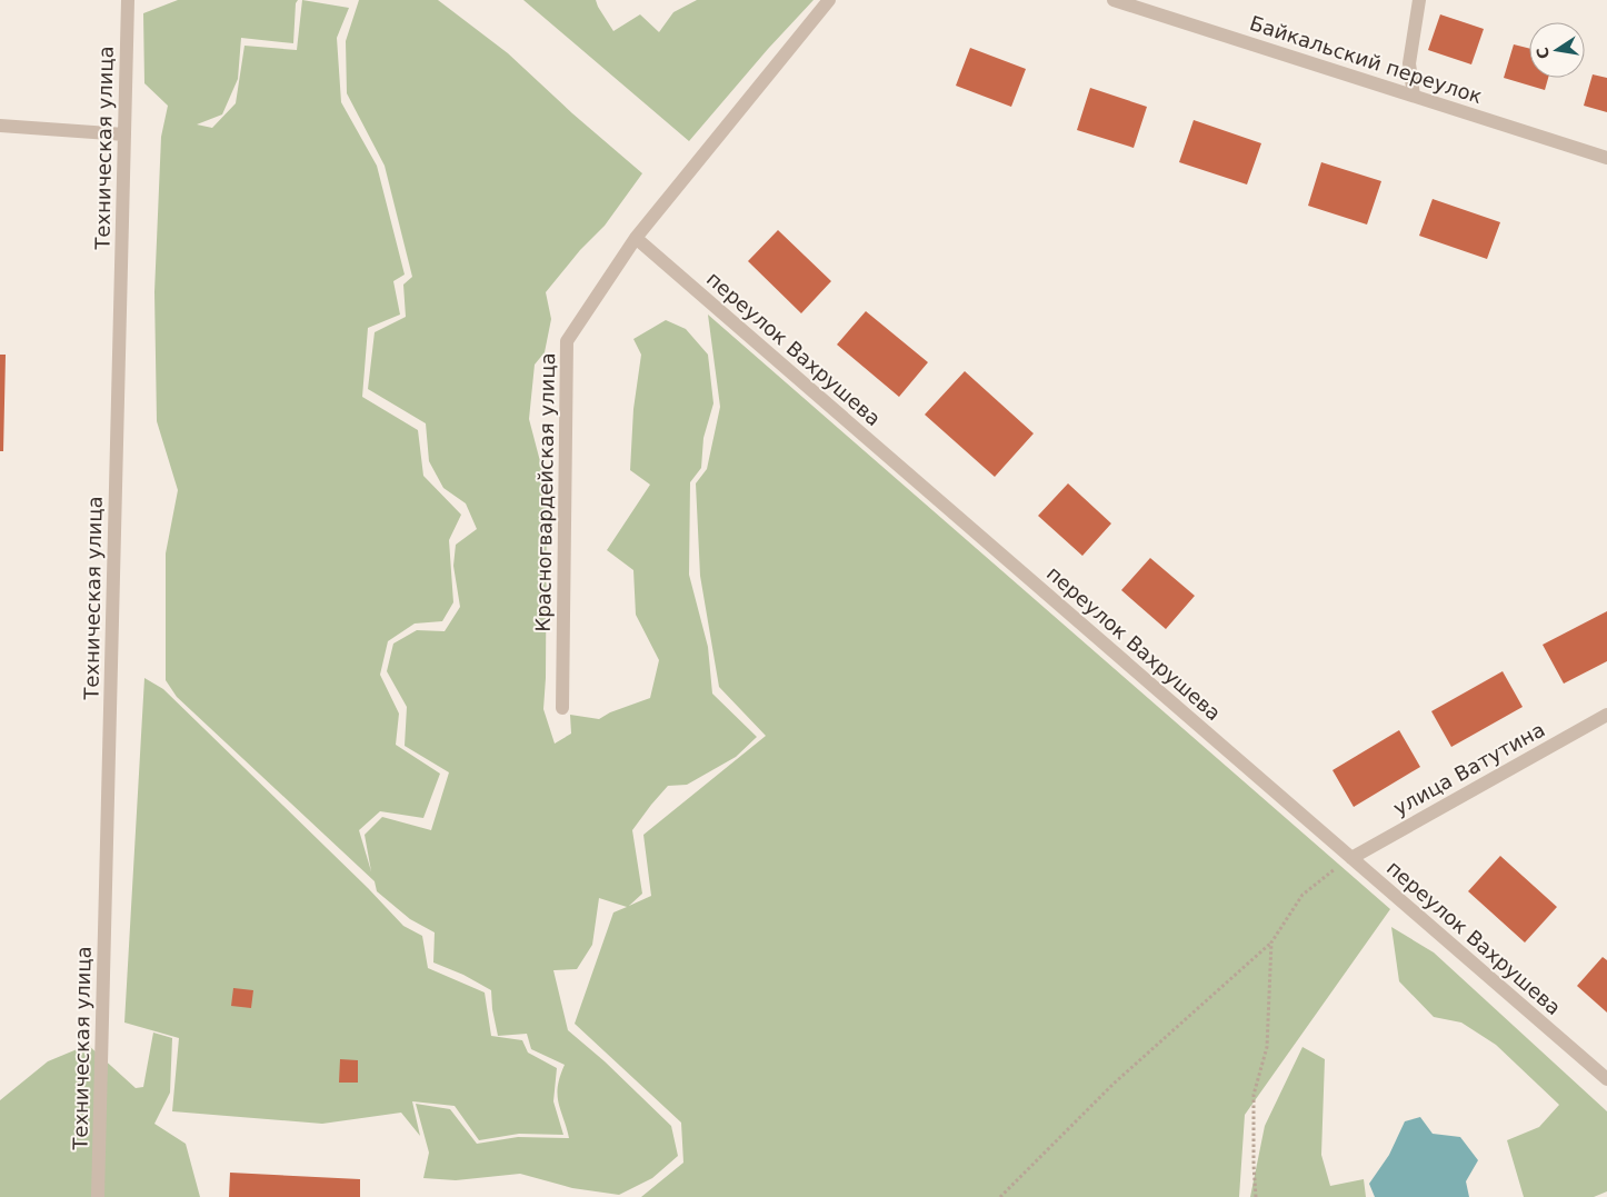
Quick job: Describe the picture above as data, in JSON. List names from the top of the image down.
{
  "streets": {
    "street": [
      "Байкальский переулок",
      "Техническая улица",
      "переулок Вахрушева",
      "Красногвардейская улица",
      "улица Ватутина"
    ]
  },
  "crossings": [
    ["переулок Вахрушева", "Красногвардейская улица"],
    ["переулок Вахрушева", "улица Ватутина"]
  ],
  "north": "left"
}
